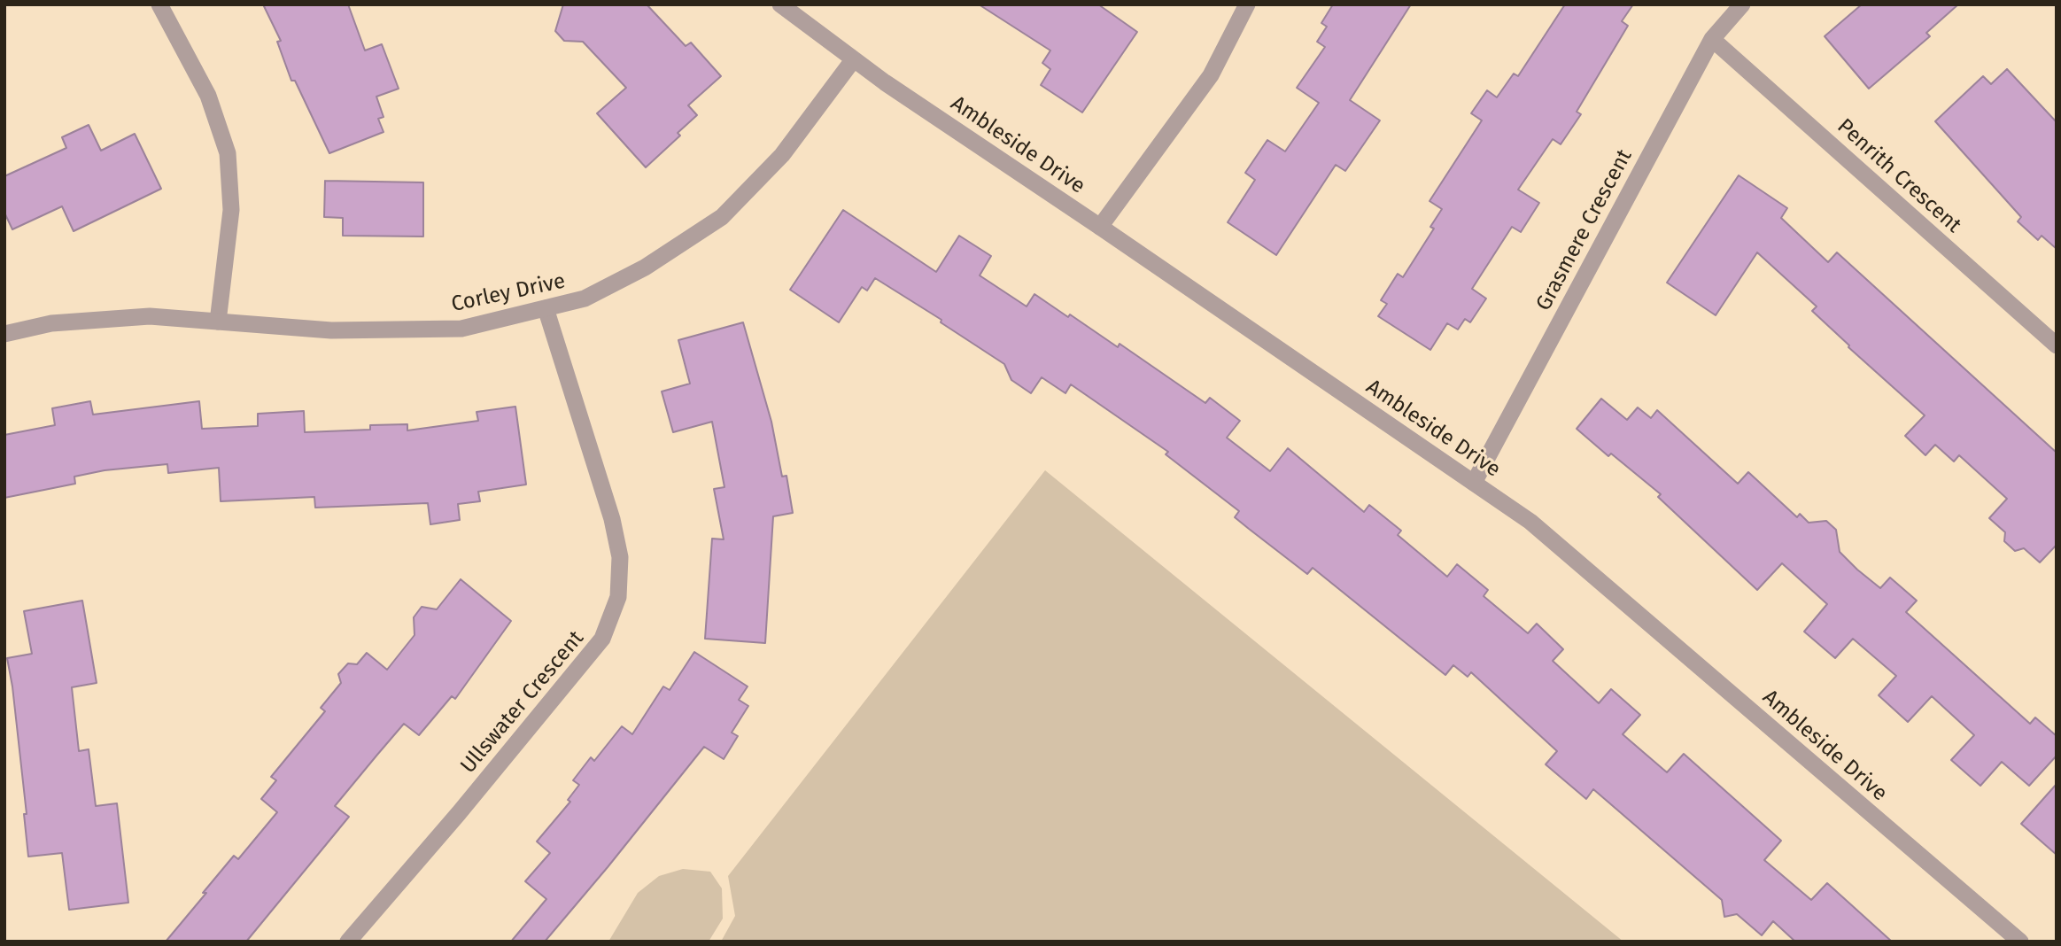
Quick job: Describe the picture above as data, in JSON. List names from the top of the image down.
{
  "streets": {
    "street": [
      "Ambleside Drive",
      "Penrith Crescent",
      "Grasmere Crescent",
      "Corley Drive",
      "Ullswater Crescent"
    ]
  },
  "crossings": [
    ["Ambleside Drive", "Grasmere Crescent"],
    ["Ambleside Drive", "Corley Drive"],
    ["Penrith Crescent", "Grasmere Crescent"],
    ["Corley Drive", "Ullswater Crescent"]
  ]
}
